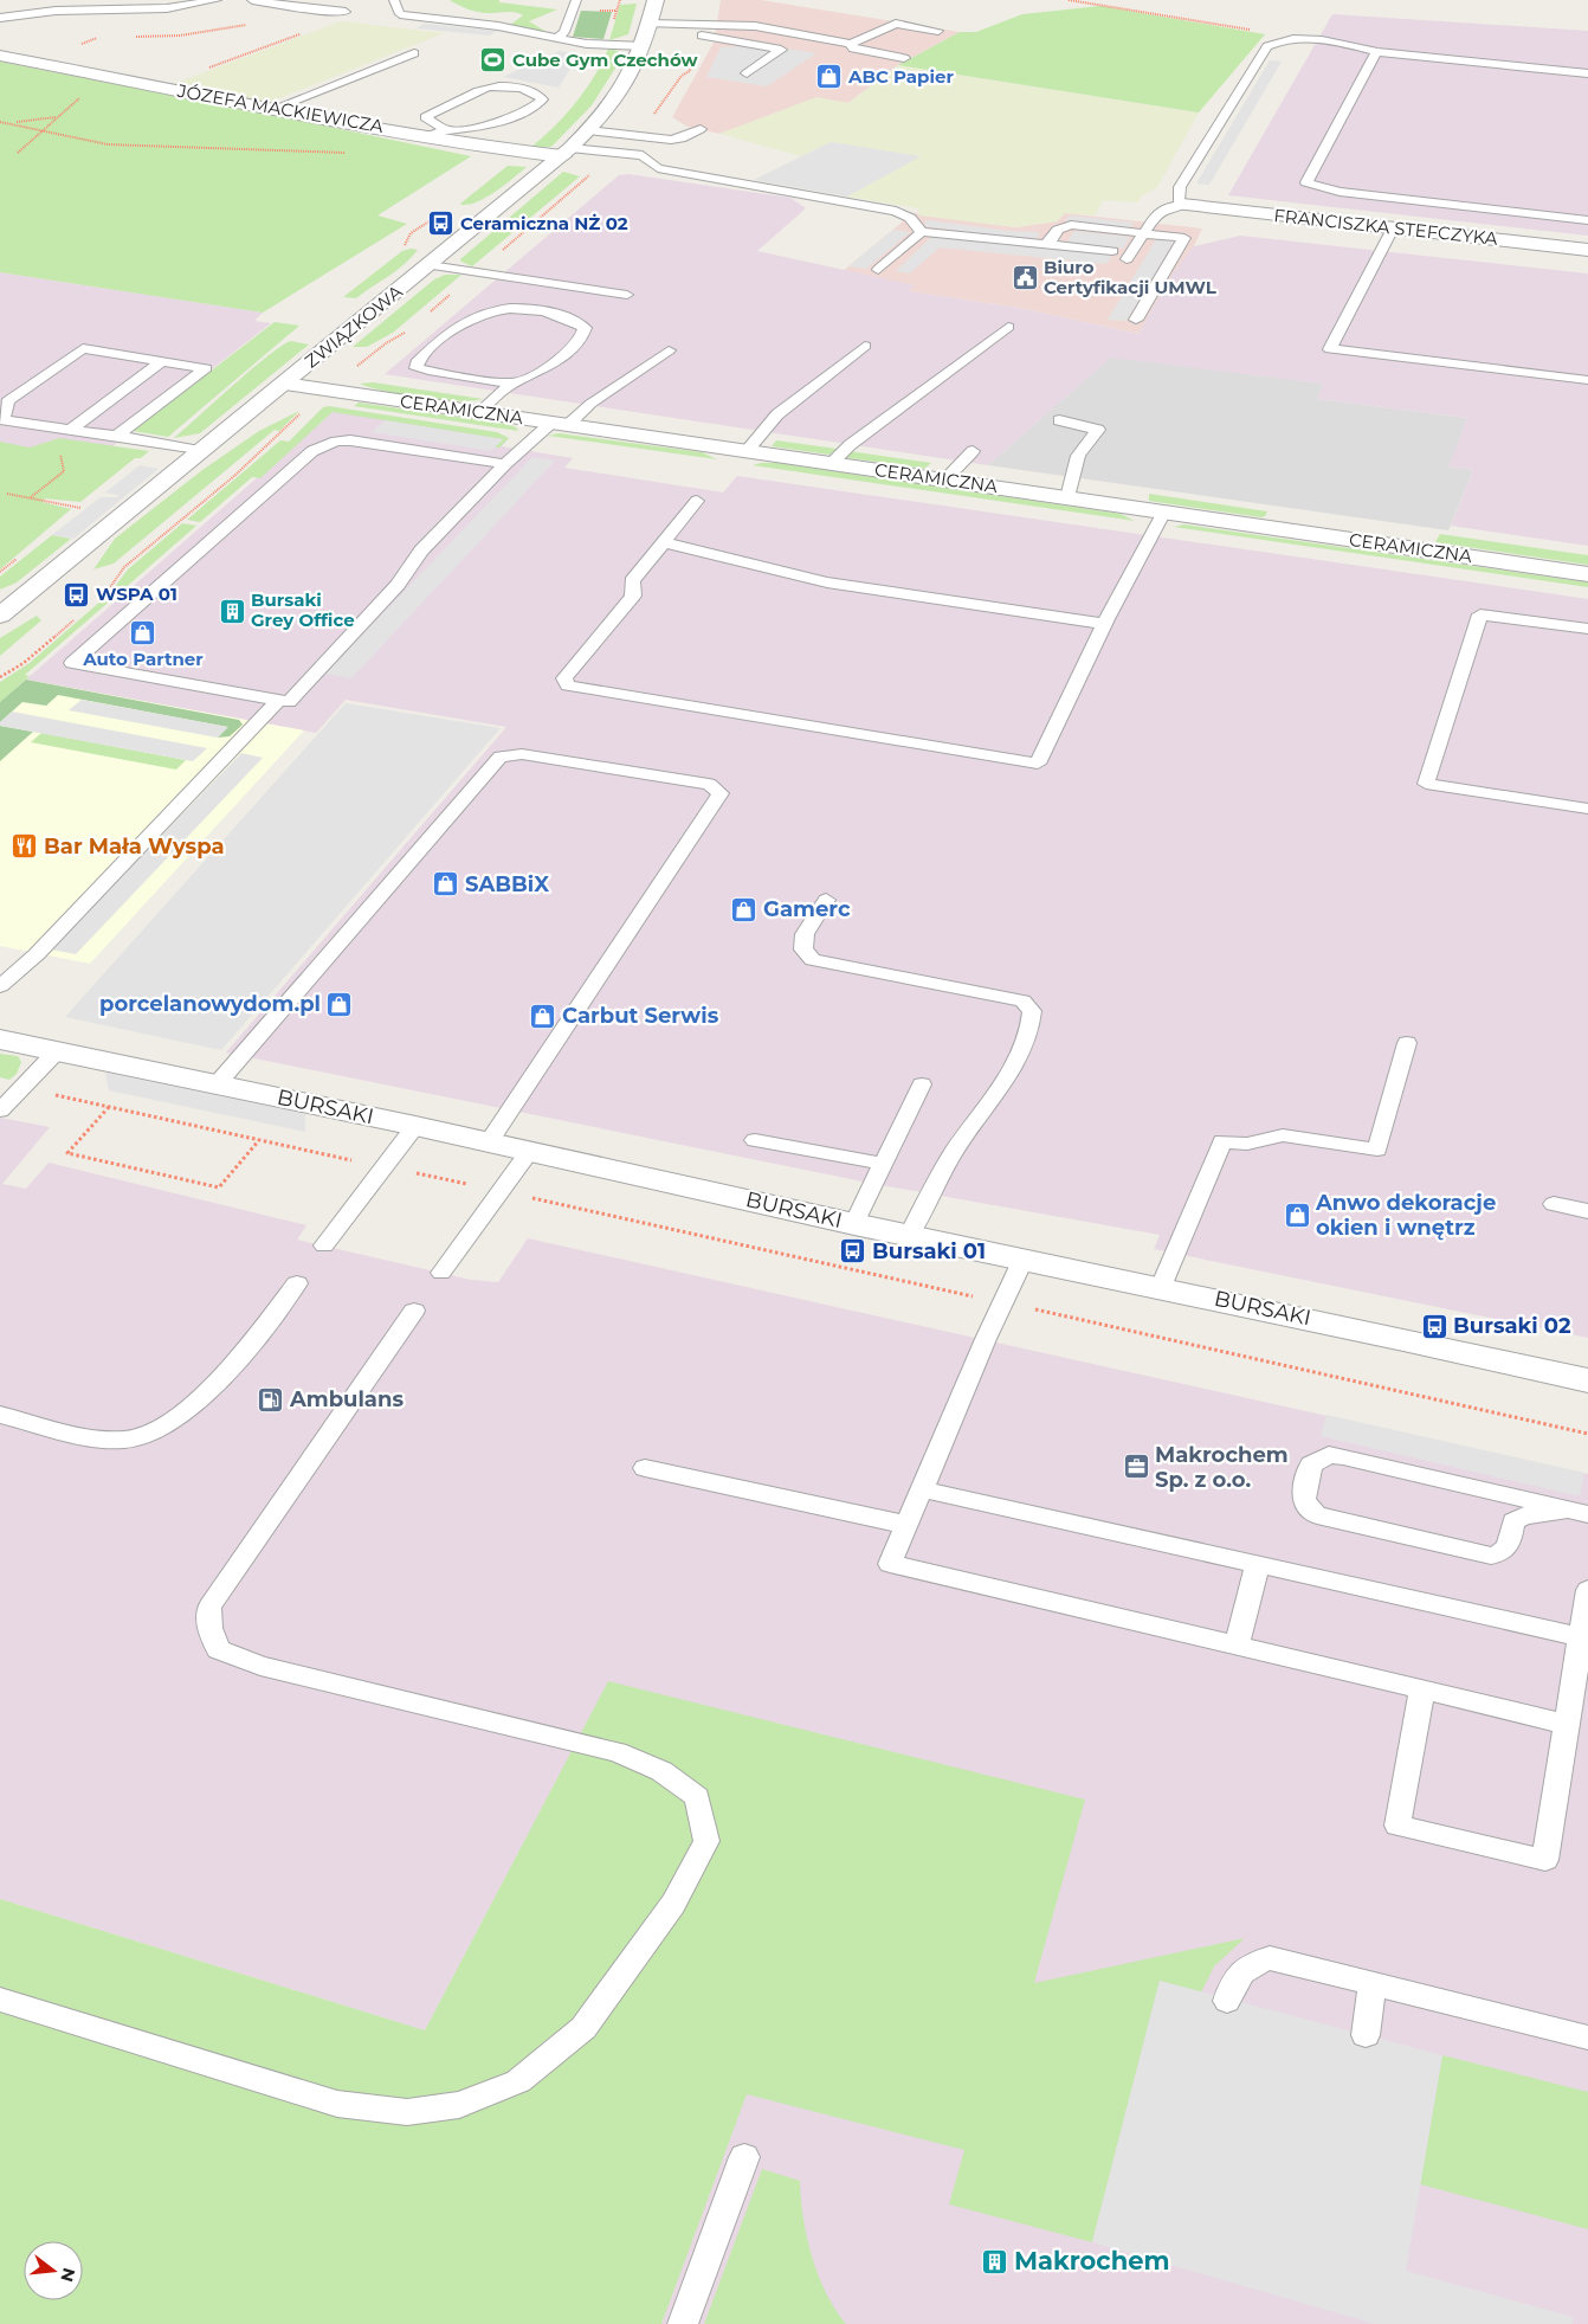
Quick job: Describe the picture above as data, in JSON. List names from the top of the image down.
{
  "streets": {
    "street": [
      "JÓZEFA MACKIEWICZA",
      "FRANCISZKA STEFCZYKA",
      "ZWIĄZKOWA",
      "CERAMICZNA",
      "BURSAKI"
    ]
  },
  "crossings": [
    ["JÓZEFA MACKIEWICZA", "ZWIĄZKOWA"],
    ["ZWIĄZKOWA", "CERAMICZNA"]
  ],
  "places": {
    "sports": ["Cube Gym Czechów"],
    "shop": [
      "ABC Papier",
      "Auto Partner",
      "SABBiX",
      "Gamerc",
      "porcelanowydom.pl",
      "Carbut Serwis",
      "Anwo dekoracje okien i wnętrz"
    ],
    "bus stop": [
      "Ceramiczna NŻ 02",
      "WSPA 01",
      "Bursaki 01",
      "Bursaki 02"
    ],
    "public building": ["Biuro Certyfikacji UMWL"],
    "building": ["Bursaki Grey Office", "Makrochem"],
    "restaurant": ["Bar Mała Wyspa"],
    "fuel station": ["Ambulans"],
    "office": ["Makrochem Sp. z o.o."]
  },
  "north": "right"
}
